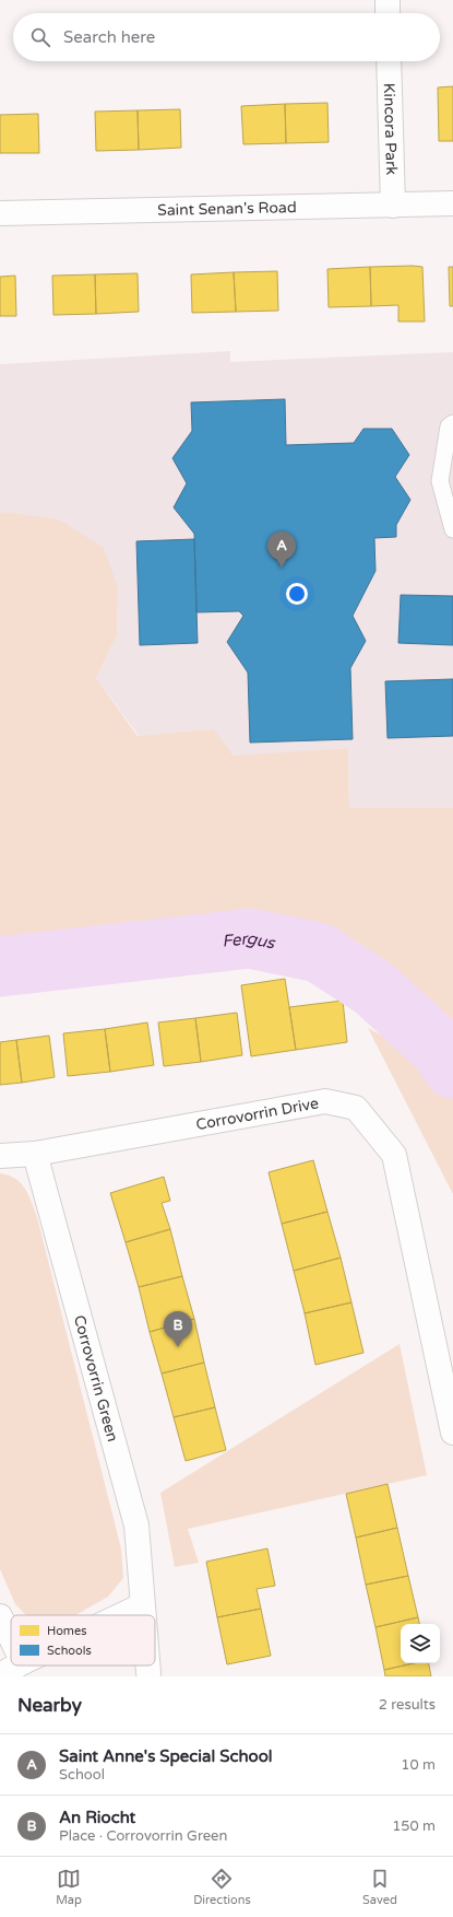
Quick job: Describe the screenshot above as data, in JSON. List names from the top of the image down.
{
  "streets": {
    "street": [
      "Kincora Park",
      "Saint Senan's Road",
      "Corrovorrin Drive",
      "Corrovorrin Green"
    ]
  },
  "crossings": [
    ["Kincora Park", "Saint Senan's Road"],
    ["Corrovorrin Drive", "Corrovorrin Green"]
  ],
  "water": ["Fergus"],
  "legend": ["Homes", "Schools"],
  "page": {
    "search": "Search here",
    "pins": ["A", "B"],
    "heading": ["Nearby", "2 results"],
    "list": [
      {
        "mark": "A",
        "name": "Saint Anne's Special School",
        "note": "School",
        "value": "10 m"
      },
      {
        "mark": "B",
        "name": "An Riocht",
        "note": "Place · Corrovorrin Green",
        "value": "150 m"
      }
    ],
    "nav": ["Map", "Directions", "Saved"]
  }
}
